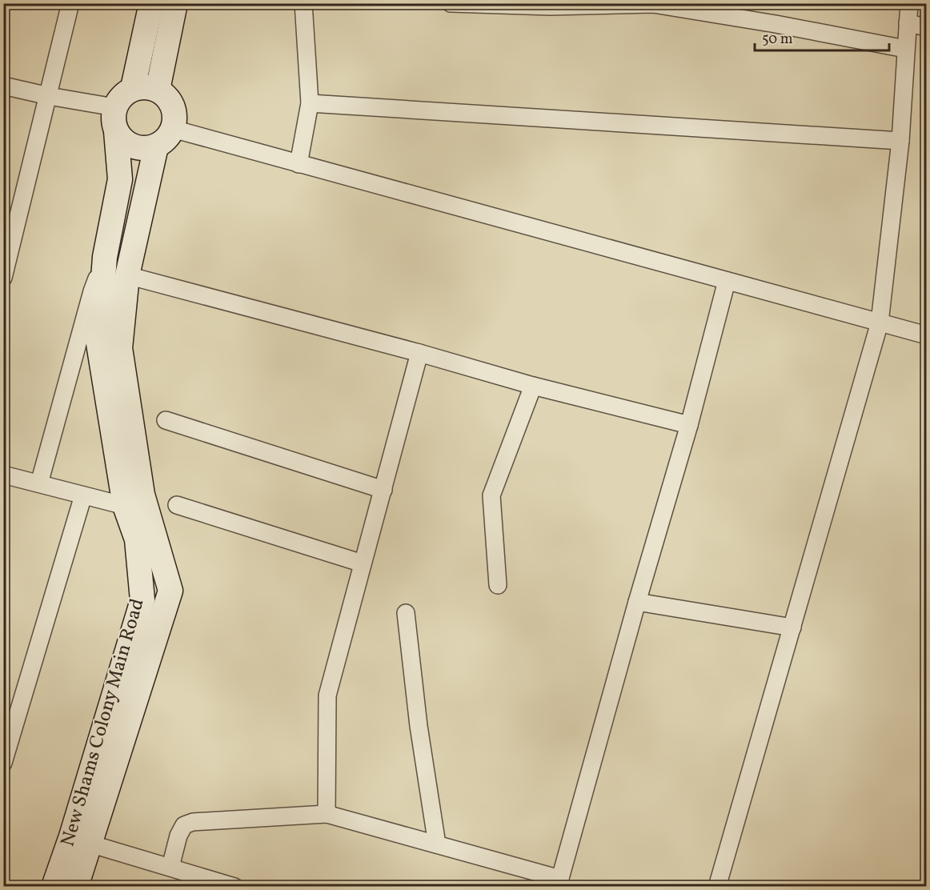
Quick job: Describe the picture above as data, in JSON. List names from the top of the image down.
{
  "streets": {
    "main road": ["New Shams Colony Main Road"]
  },
  "scale_bar": "50 m"
}
